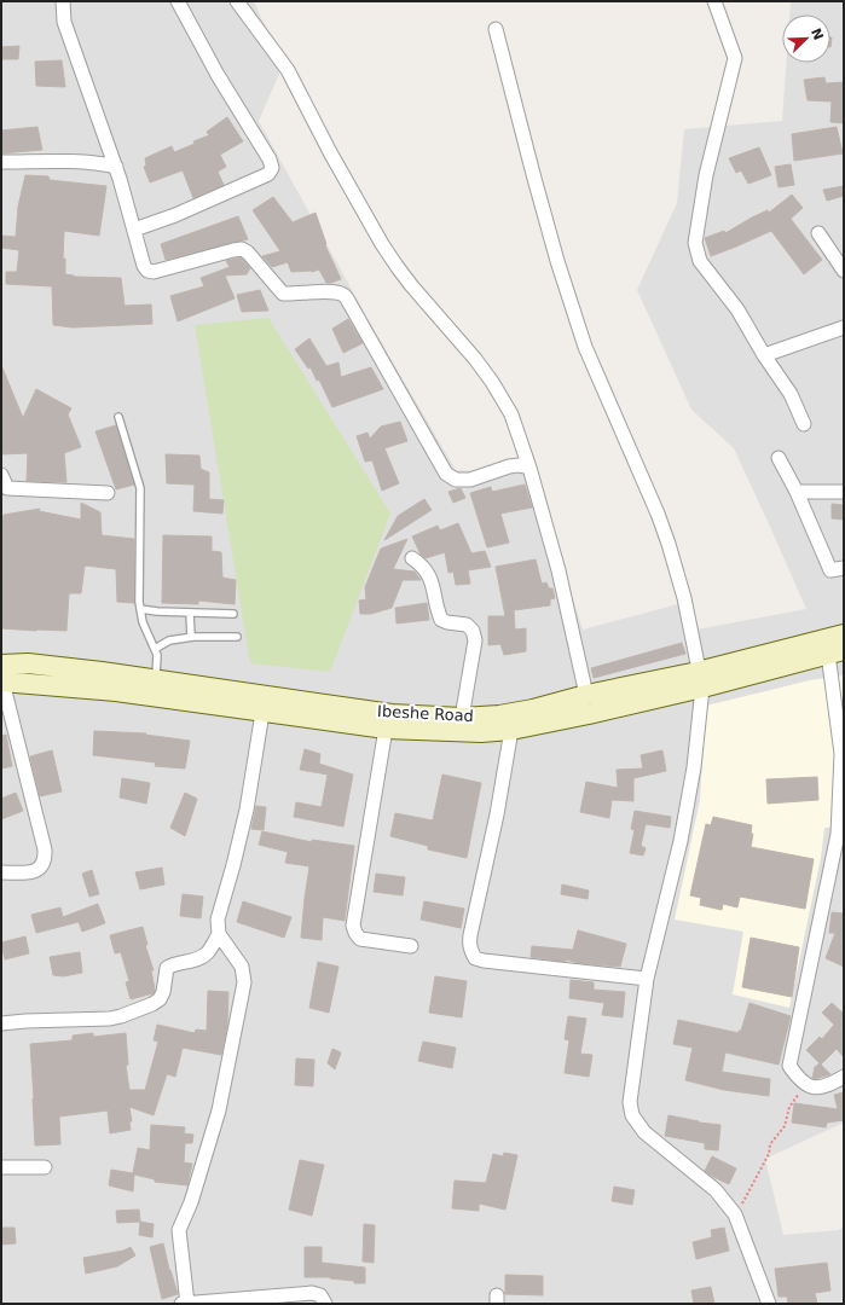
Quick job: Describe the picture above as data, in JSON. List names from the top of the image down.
{
  "streets": {
    "main road": ["Ibeshe Road"]
  },
  "north": "top right"
}
